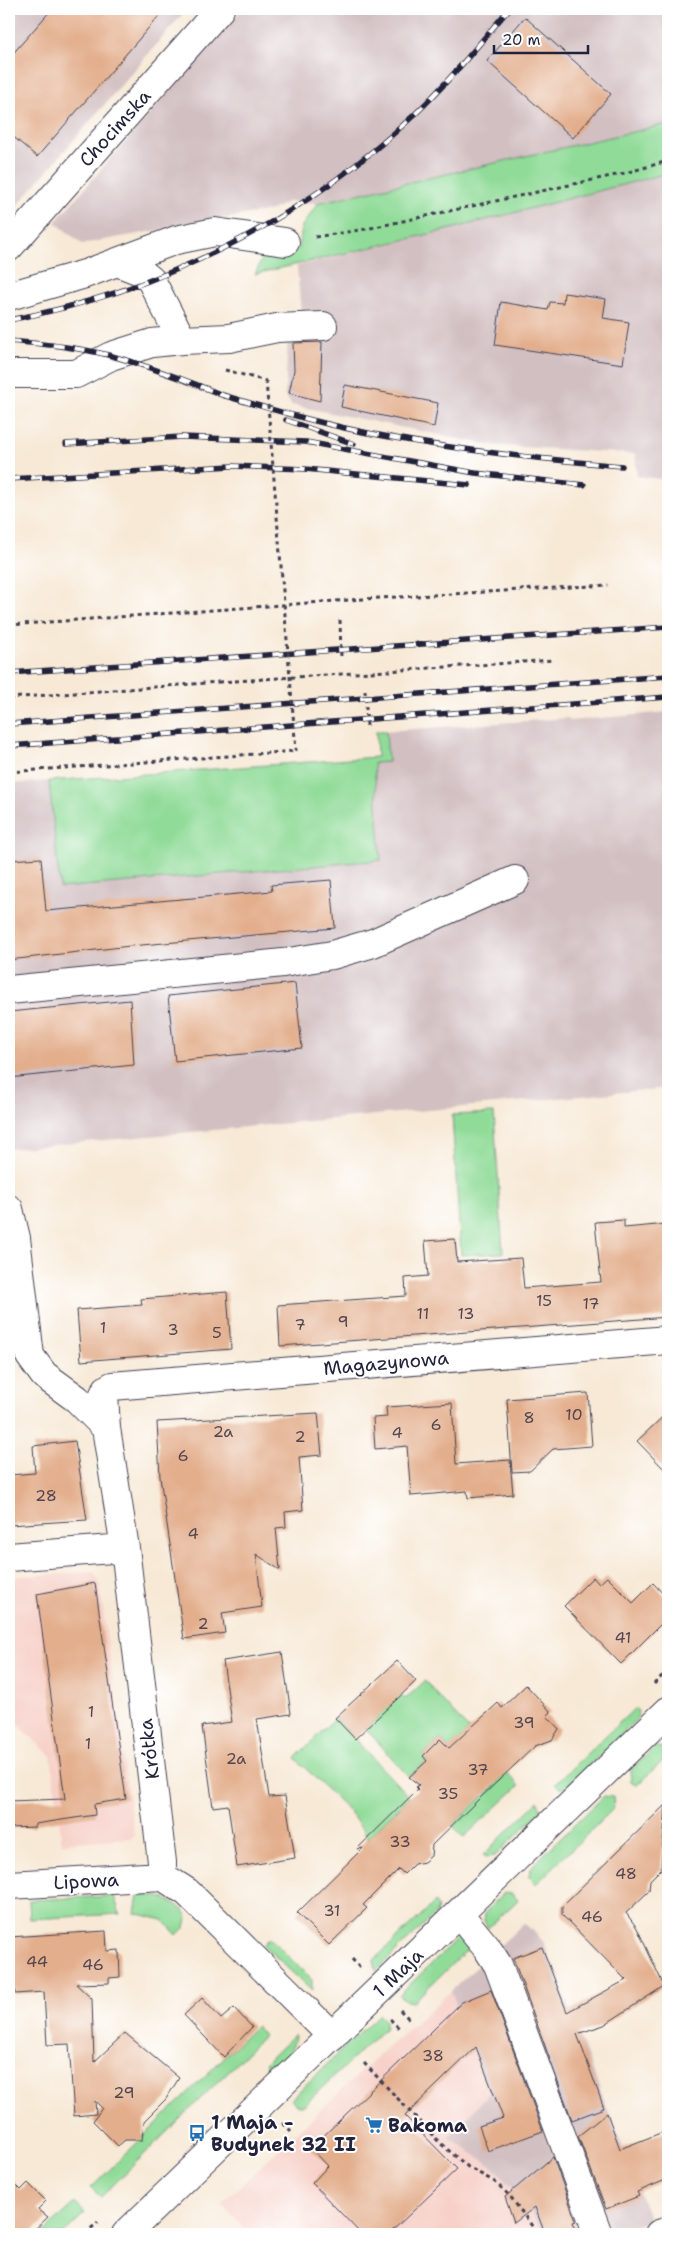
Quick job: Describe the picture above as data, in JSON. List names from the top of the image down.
{
  "streets": {
    "street": [
      "Chocimska",
      "Magazynowa",
      "Krótka",
      "Lipowa",
      "1 Maja"
    ]
  },
  "crossings": [
    ["Magazynowa", "Krótka"],
    ["Krótka", "Lipowa"]
  ],
  "places": {
    "supermarket": ["Bakoma"],
    "bus stop": ["1 Maja - Budynek 32 II"]
  },
  "house_numbers": [
    "15",
    "17",
    "11",
    "13",
    "9",
    "7",
    "1",
    "3",
    "5",
    "10",
    "8",
    "6",
    "2a",
    "4",
    "2",
    "6",
    "28",
    "4",
    "2",
    "41",
    "1",
    "39",
    "1",
    "2a",
    "37",
    "35",
    "33",
    "48",
    "31",
    "46",
    "44",
    "46",
    "38",
    "29"
  ],
  "scale_bar": "20 m"
}
